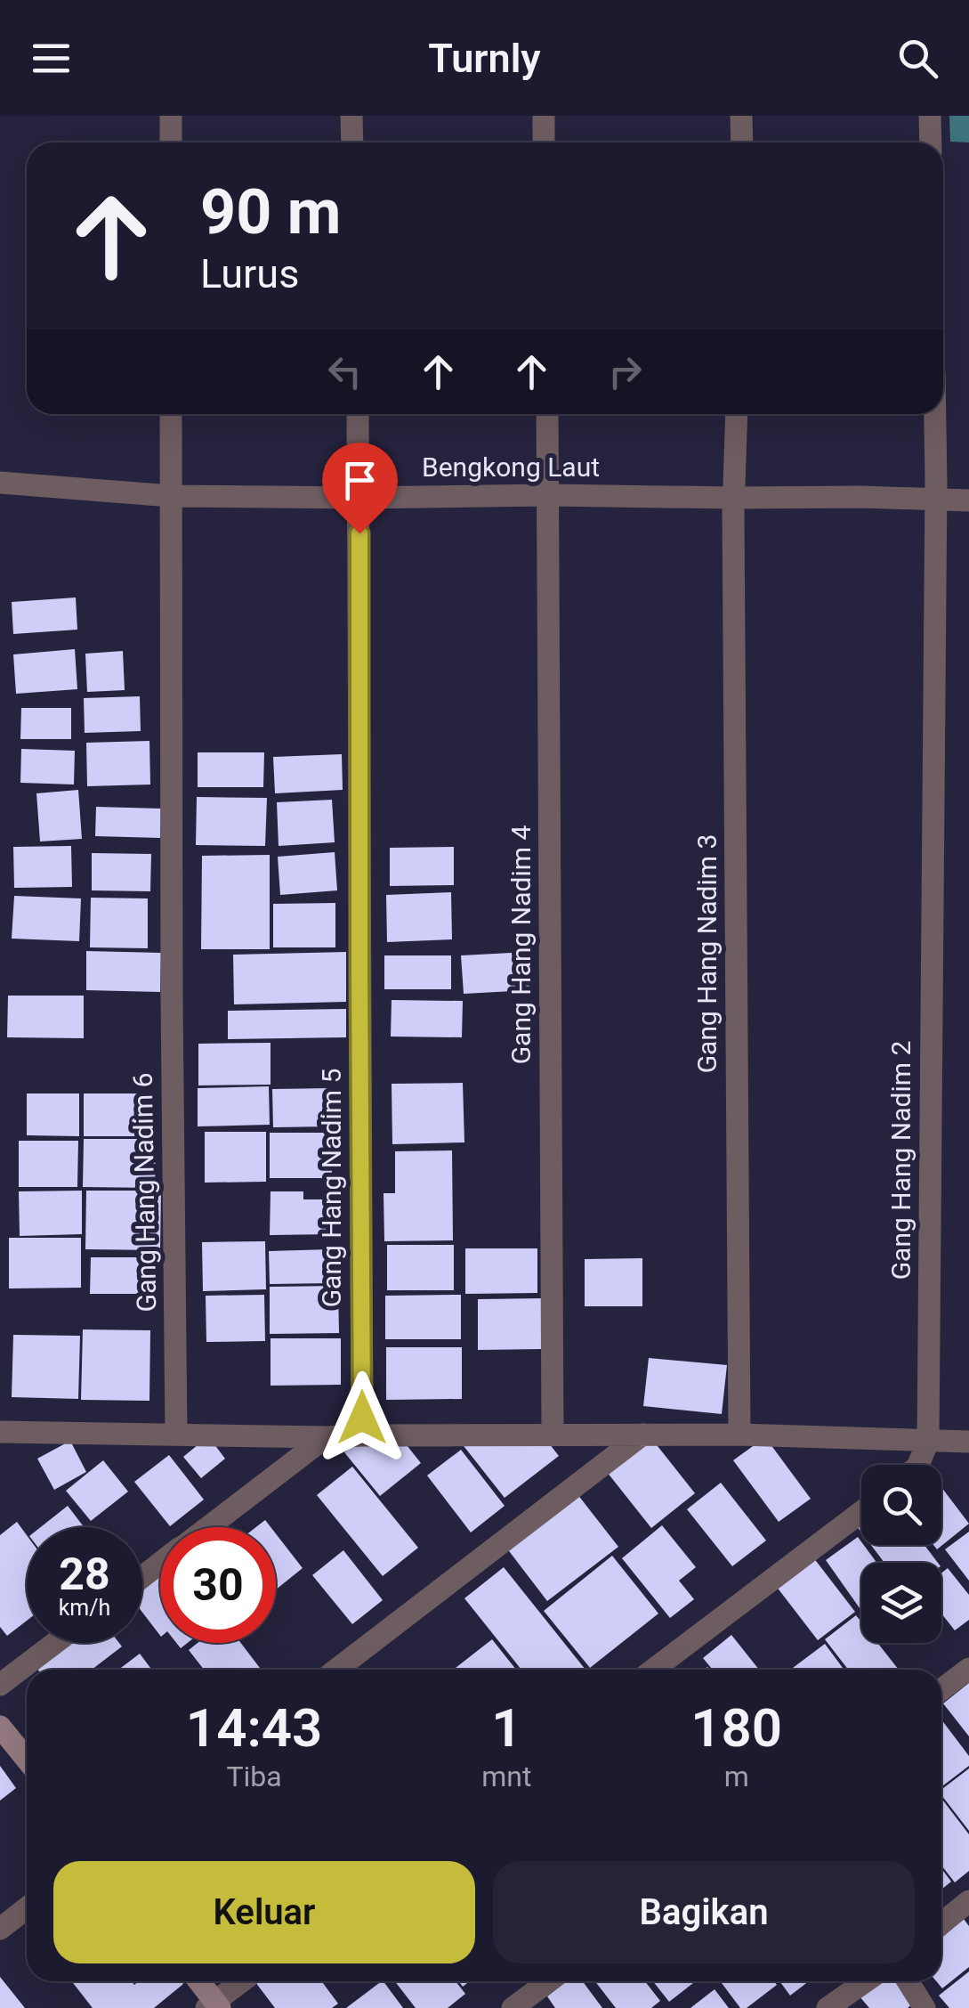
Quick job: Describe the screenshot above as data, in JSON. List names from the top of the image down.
{
  "streets": {
    "street": [
      "Bengkong Laut",
      "Gang Hang Nadim 4",
      "Gang Hang Nadim 3",
      "Gang Hang Nadim 2",
      "Gang Hang Nadim 5",
      "Gang Hang Nadim 6"
    ]
  },
  "crossings": [
    ["Bengkong Laut", "Gang Hang Nadim 4"],
    ["Bengkong Laut", "Gang Hang Nadim 3"],
    ["Bengkong Laut", "Gang Hang Nadim 2"],
    ["Bengkong Laut", "Gang Hang Nadim 5"],
    ["Bengkong Laut", "Gang Hang Nadim 6"]
  ],
  "page": {
    "header": "Turnly",
    "turn": ["90 m", "Lurus"],
    "speed": "28 km/h",
    "limit": "30",
    "eta": [
      "14:43",
      "Tiba",
      "1",
      "mnt",
      "180",
      "m"
    ],
    "buttons": ["Keluar", "Bagikan"]
  }
}
